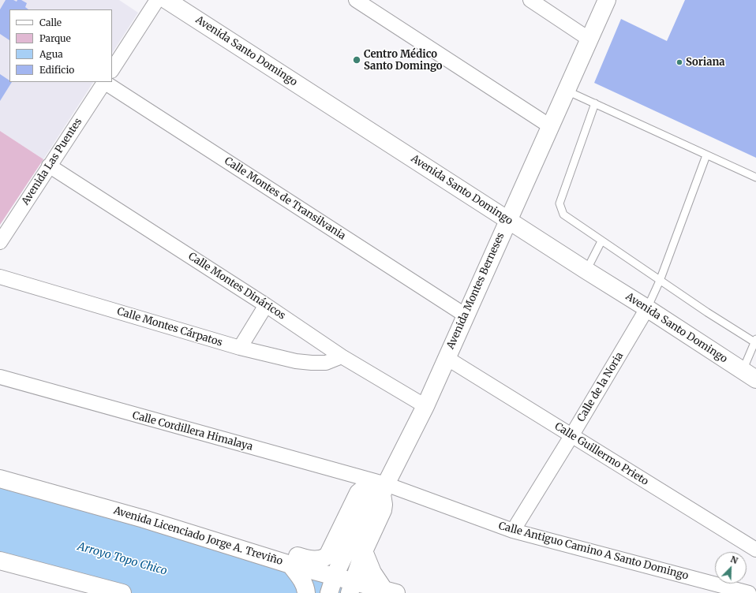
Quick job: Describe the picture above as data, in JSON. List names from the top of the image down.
{
  "streets": {
    "main road": ["Avenida Santo Domingo", "Avenida Montes Berneses", "Avenida Licenciado Jorge A. Treviño"],
    "street": [
      "Avenida Las Puentes",
      "Calle Montes de Transilvania",
      "Calle Montes Dináricos",
      "Calle Montes Cárpatos",
      "Calle de la Noria",
      "Calle Cordillera Himalaya",
      "Calle Guillermo Prieto",
      "Calle Antiguo Camino A Santo Domingo"
    ]
  },
  "crossings": [
    ["Avenida Santo Domingo", "Avenida Montes Berneses"],
    ["Avenida Santo Domingo", "Calle de la Noria"],
    ["Avenida Las Puentes", "Calle Montes Dináricos"],
    ["Calle Montes de Transilvania", "Avenida Montes Berneses"],
    ["Calle Montes Dináricos", "Avenida Montes Berneses"],
    ["Calle Montes Dináricos", "Calle Montes Cárpatos"],
    ["Avenida Montes Berneses", "Calle Cordillera Himalaya"],
    ["Avenida Montes Berneses", "Calle Guillermo Prieto"],
    ["Avenida Montes Berneses", "Avenida Licenciado Jorge A. Treviño"],
    ["Avenida Montes Berneses", "Calle Antiguo Camino A Santo Domingo"],
    ["Calle de la Noria", "Calle Guillermo Prieto"],
    ["Calle de la Noria", "Calle Antiguo Camino A Santo Domingo"],
    ["Calle Cordillera Himalaya", "Calle Antiguo Camino A Santo Domingo"]
  ],
  "water": ["Arroyo Topo Chico"],
  "places": ["Centro Médico Santo Domingo", "Soriana"],
  "legend": [
    "Calle",
    "Parque",
    "Agua",
    "Edificio"
  ],
  "north": "top right"
}
